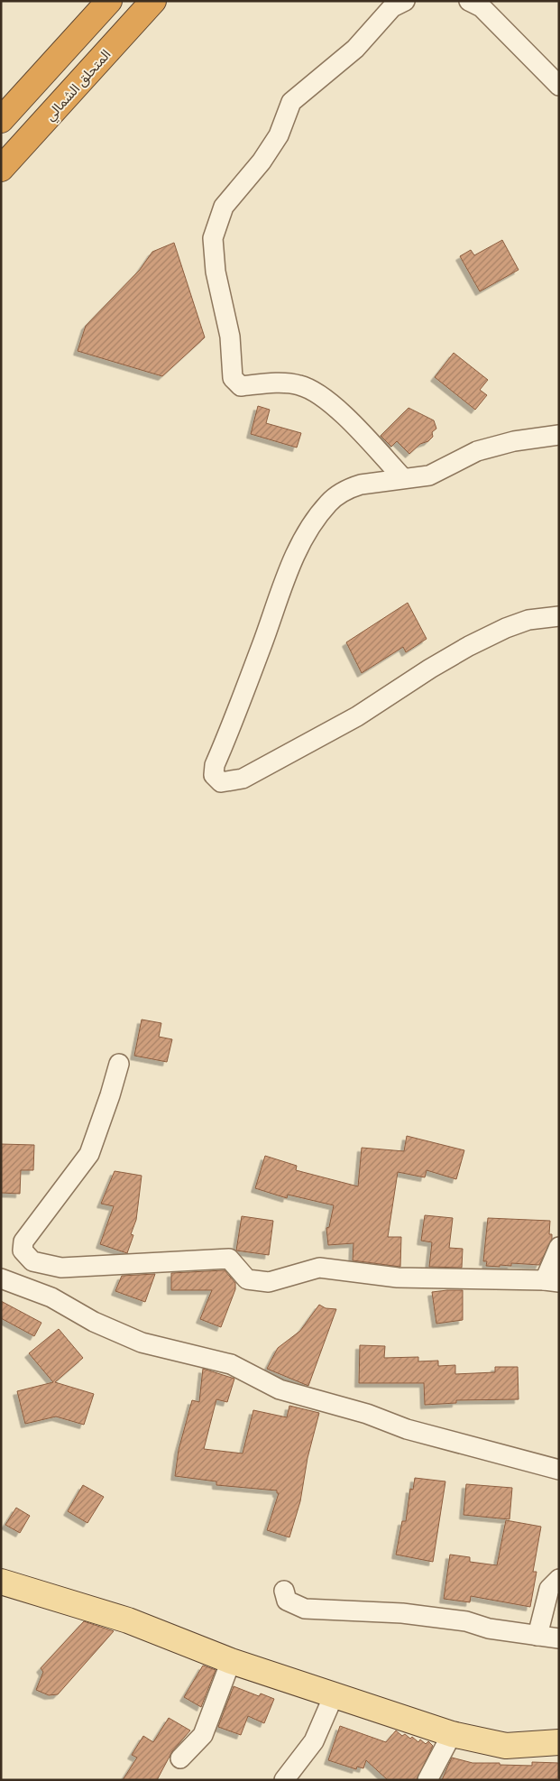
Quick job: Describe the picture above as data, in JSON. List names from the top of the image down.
{
  "streets": {
    "highway": ["المتحلق الشمالي"]
  }
}
